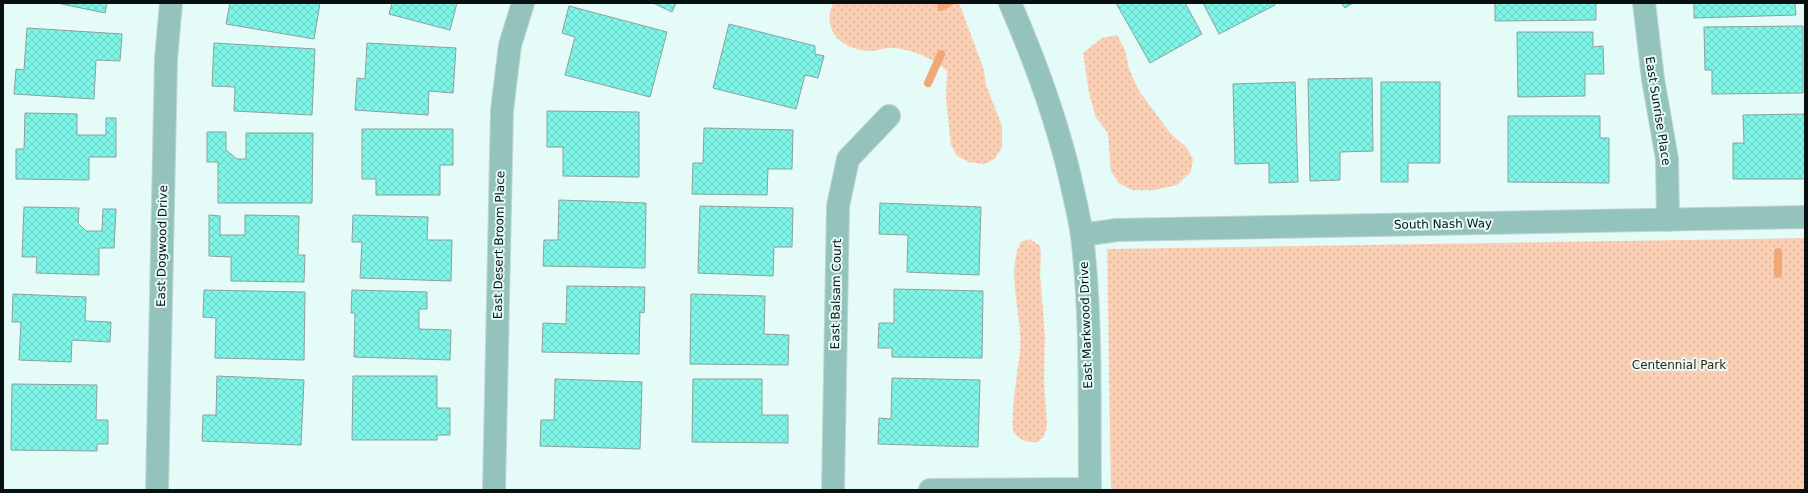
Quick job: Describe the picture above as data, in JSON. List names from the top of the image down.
{
  "streets": {
    "street": [
      "East Sunrise Place",
      "South Nash Way",
      "East Desert Broom Place",
      "East Dogwood Drive",
      "East Balsam Court",
      "East Markwood Drive"
    ]
  },
  "crossings": [
    ["East Sunrise Place", "South Nash Way"],
    ["South Nash Way", "East Markwood Drive"]
  ],
  "parks": ["Centennial Park"]
}
